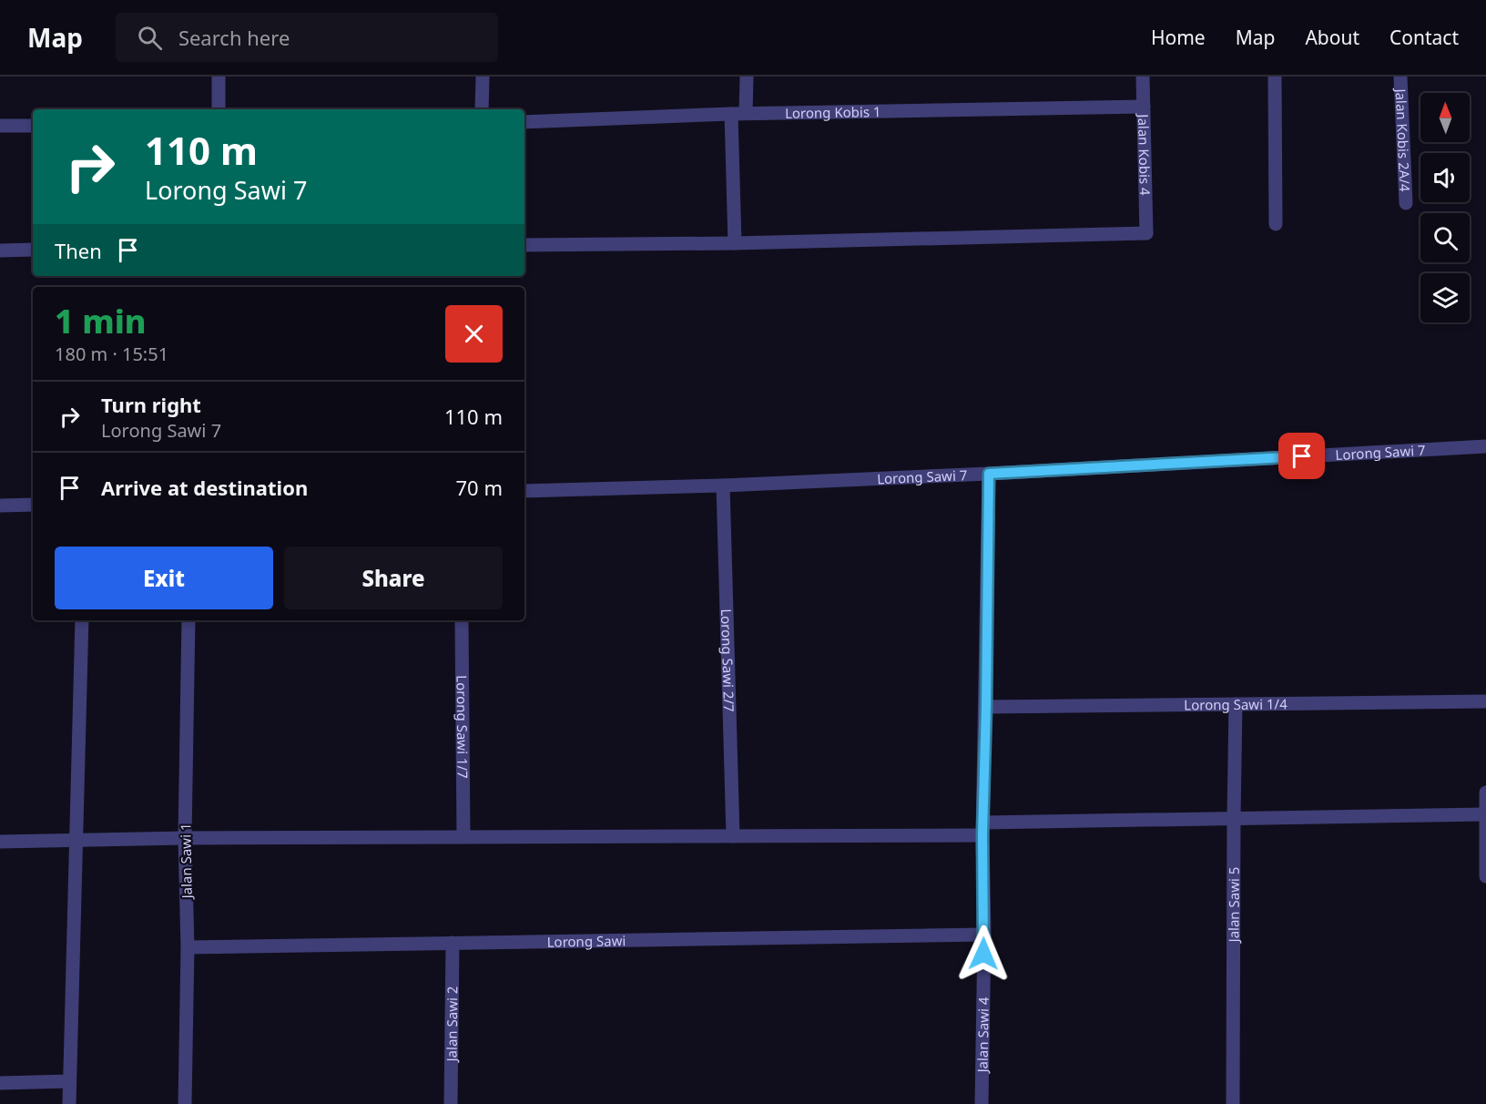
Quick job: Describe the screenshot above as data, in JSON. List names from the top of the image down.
{
  "streets": {
    "street": [
      "Lorong Kobis 1",
      "Jalan Kobis 2A/4",
      "Jalan Kobis 4",
      "Lorong Sawi 7",
      "Lorong Sawi 2/7",
      "Lorong Sawi 1/4",
      "Lorong Sawi 1/7",
      "Jalan Sawi 1",
      "Jalan Sawi 5",
      "Lorong Sawi",
      "Jalan Sawi 2",
      "Jalan Sawi 4"
    ]
  },
  "crossings": [
    ["Lorong Kobis 1", "Jalan Kobis 4"],
    ["Lorong Sawi 7", "Lorong Sawi 2/7"],
    ["Lorong Sawi 7", "Jalan Sawi 4"],
    ["Lorong Sawi 1/4", "Jalan Sawi 5"],
    ["Lorong Sawi 1/4", "Jalan Sawi 4"],
    ["Jalan Sawi 1", "Lorong Sawi"],
    ["Lorong Sawi", "Jalan Sawi 2"],
    ["Lorong Sawi", "Jalan Sawi 4"]
  ],
  "north": "top",
  "page": {
    "header": "Map",
    "search": "Search here",
    "nav": [
      "Home",
      "Map",
      "About",
      "Contact"
    ],
    "turn": ["110 m", "Lorong Sawi 7"],
    "then": "Then",
    "heading": ["1 min", "180 m · 15:51"],
    "list": [
      {
        "name": "Turn right",
        "note": "Lorong Sawi 7",
        "value": "110 m"
      },
      {
        "name": "Arrive at destination",
        "value": "70 m"
      }
    ],
    "buttons": ["Exit", "Share"]
  }
}
